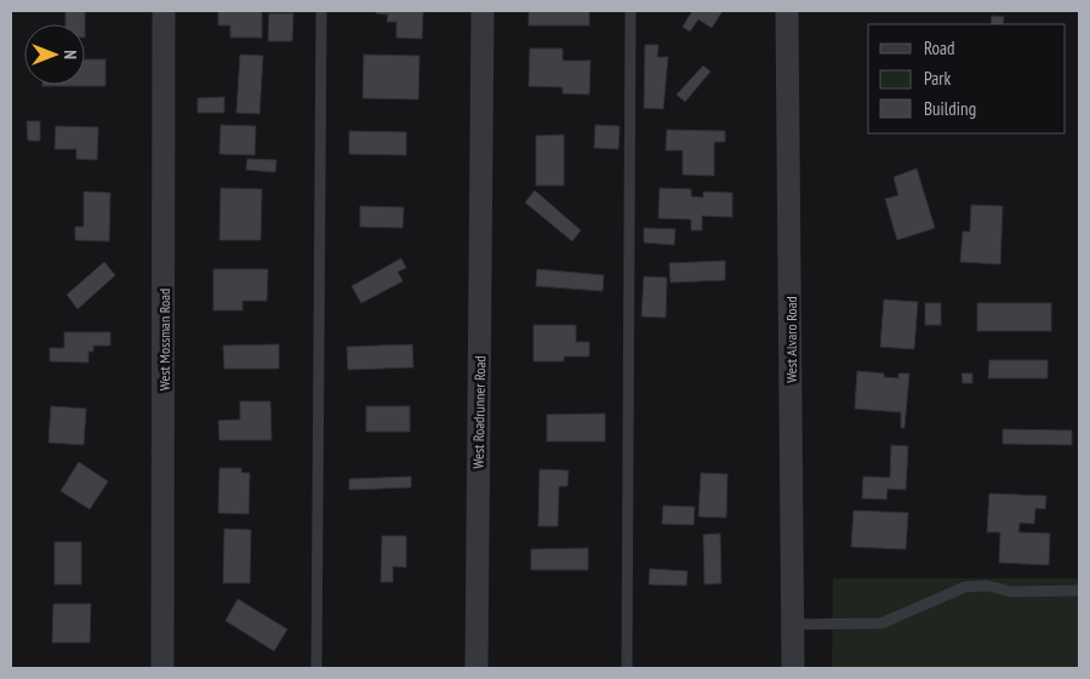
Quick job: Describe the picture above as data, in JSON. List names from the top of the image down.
{
  "streets": {
    "street": ["West Mossman Road", "West Alvaro Road", "West Roadrunner Road"]
  },
  "legend": ["Road", "Park", "Building"],
  "north": "right"
}
